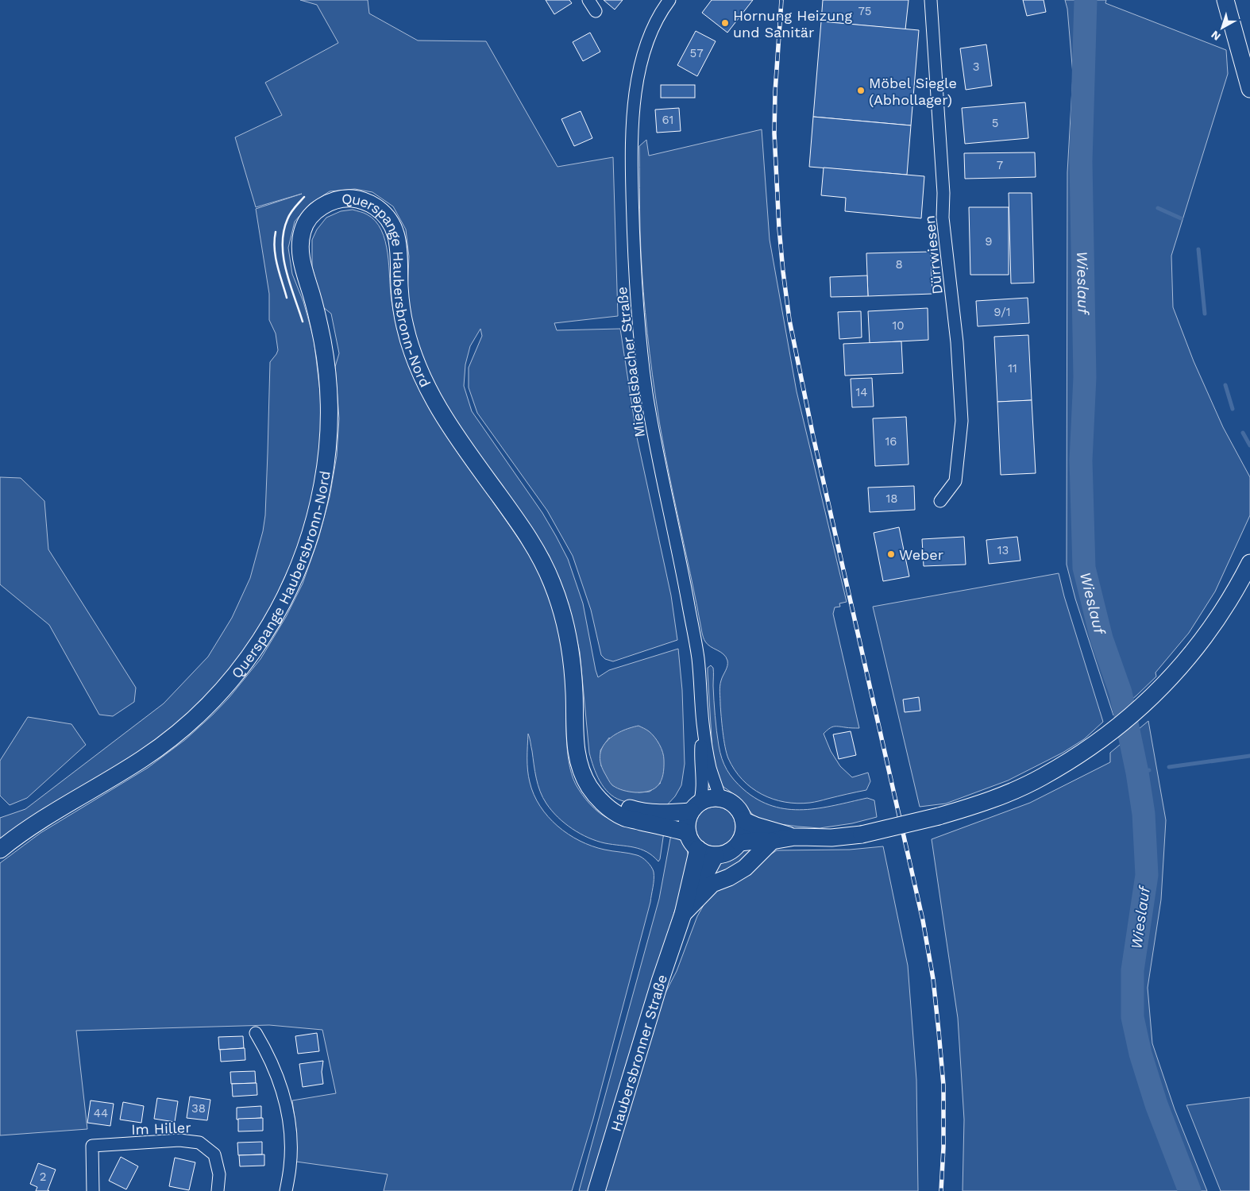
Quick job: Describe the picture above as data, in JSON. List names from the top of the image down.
{
  "streets": {
    "main road": ["Querspange Haubersbronn-Nord", "Haubersbronner Straße"],
    "street": ["Dürrwiesen", "Miedelsbacher Straße", "Im Hiller"]
  },
  "water": ["Wieslauf"],
  "places": ["Hornung Heizung und Sanitär", "Möbel Siegle (Abhollager)", "Weber"],
  "house_numbers": [
    "75",
    "57",
    "3",
    "61",
    "5",
    "7",
    "9",
    "8",
    "9/1",
    "10",
    "11",
    "14",
    "16",
    "18",
    "13",
    "38",
    "44",
    "2"
  ],
  "north": "bottom left"
}
